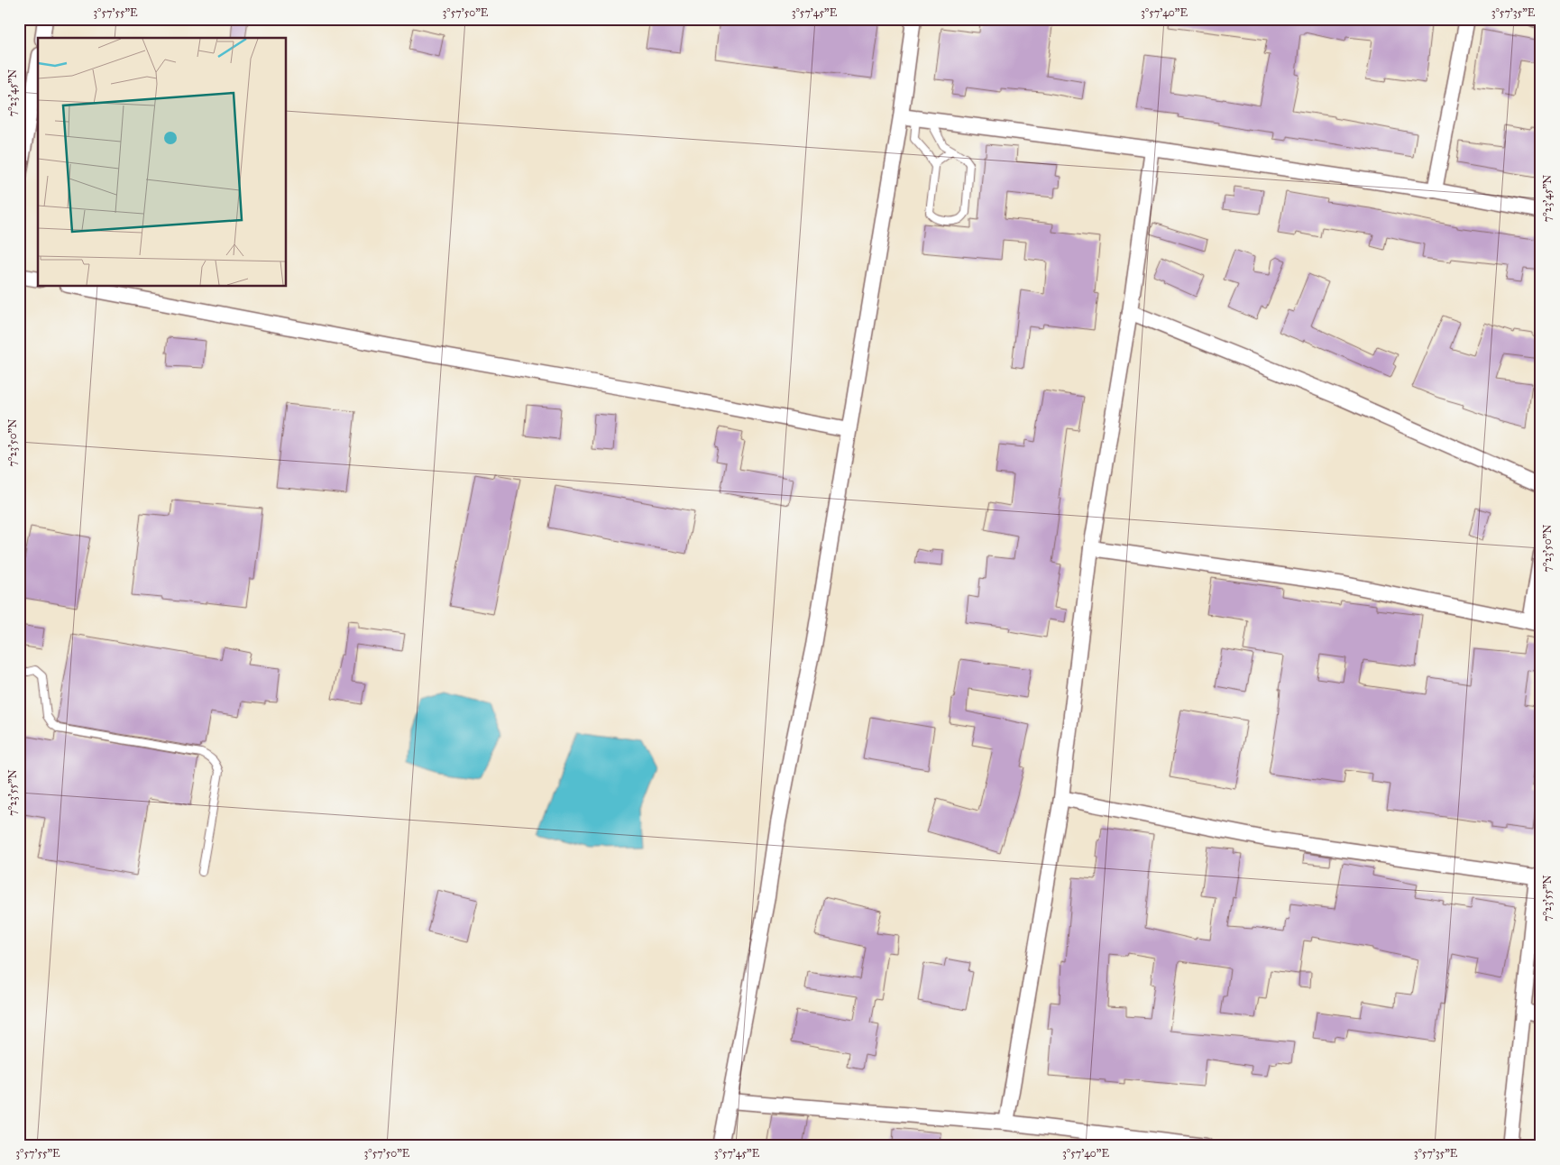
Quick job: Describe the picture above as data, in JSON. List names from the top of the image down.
{
  "coordinates": [
    "3°57'55\"E",
    "3°57'50\"E",
    "3°57'45\"E",
    "3°57'40\"E",
    "3°57'35\"E",
    "7°23'45\"N",
    "7°23'50\"N",
    "7°23'55\"N"
  ]
}
